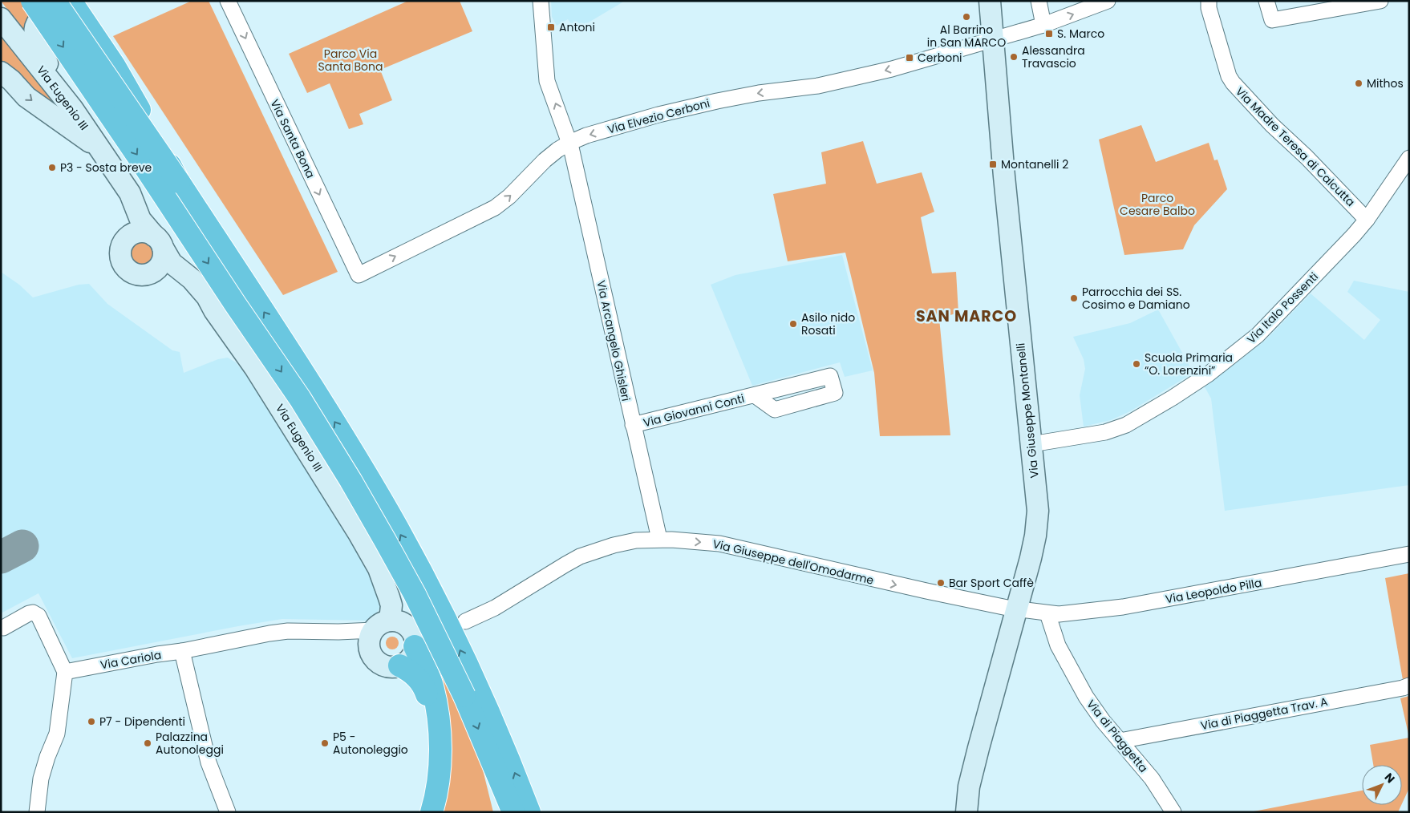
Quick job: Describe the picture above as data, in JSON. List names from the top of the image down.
{
  "streets": {
    "street": [
      "Via Eugenio III",
      "Via Elvezio Cerboni",
      "Via Santa Bona",
      "Via Madre Teresa di Calcutta",
      "Via Italo Possenti",
      "Via Arcangelo Ghisleri",
      "Via Giovanni Conti",
      "Via Giuseppe Montanelli",
      "Via Giuseppe dell'Omodarme",
      "Via Leopoldo Pilla",
      "Via Cariola",
      "Via di Piaggetta Trav. A",
      "Via di Piaggetta"
    ]
  },
  "crossings": [
    ["Via Eugenio III", "Via Cariola"],
    ["Via Elvezio Cerboni", "Via Santa Bona"],
    ["Via Elvezio Cerboni", "Via Arcangelo Ghisleri"],
    ["Via Elvezio Cerboni", "Via Giuseppe Montanelli"],
    ["Via Madre Teresa di Calcutta", "Via Italo Possenti"],
    ["Via Italo Possenti", "Via Giuseppe Montanelli"],
    ["Via Arcangelo Ghisleri", "Via Giovanni Conti"],
    ["Via Arcangelo Ghisleri", "Via Giuseppe dell'Omodarme"],
    ["Via Giuseppe Montanelli", "Via Giuseppe dell'Omodarme"],
    ["Via Giuseppe Montanelli", "Via Leopoldo Pilla"],
    ["Via Giuseppe dell'Omodarme", "Via Leopoldo Pilla"],
    ["Via Leopoldo Pilla", "Via di Piaggetta"],
    ["Via di Piaggetta Trav. A", "Via di Piaggetta"]
  ],
  "one_way": ["Via Santa Bona", "Via Giuseppe dell'Omodarme"],
  "districts": ["SAN MARCO"],
  "parks": ["Parco Via Santa Bona", "Parco Cesare Balbo"],
  "places": {
    "other": [
      "Al Barrino in San MARCO",
      "Alessandra Travascio",
      "Mithos",
      "P3 - Sosta breve",
      "Parrocchia dei SS. Cosimo e Damiano",
      "Asilo nido Rosati",
      "Scuola Primaria “O. Lorenzini”",
      "Bar Sport Caffè",
      "P7 - Dipendenti",
      "Palazzina Autonoleggi",
      "P5 - Autonoleggio"
    ],
    "transit": [
      "Antoni",
      "S. Marco",
      "Cerboni",
      "Montanelli 2"
    ]
  },
  "north": "top right"
}
